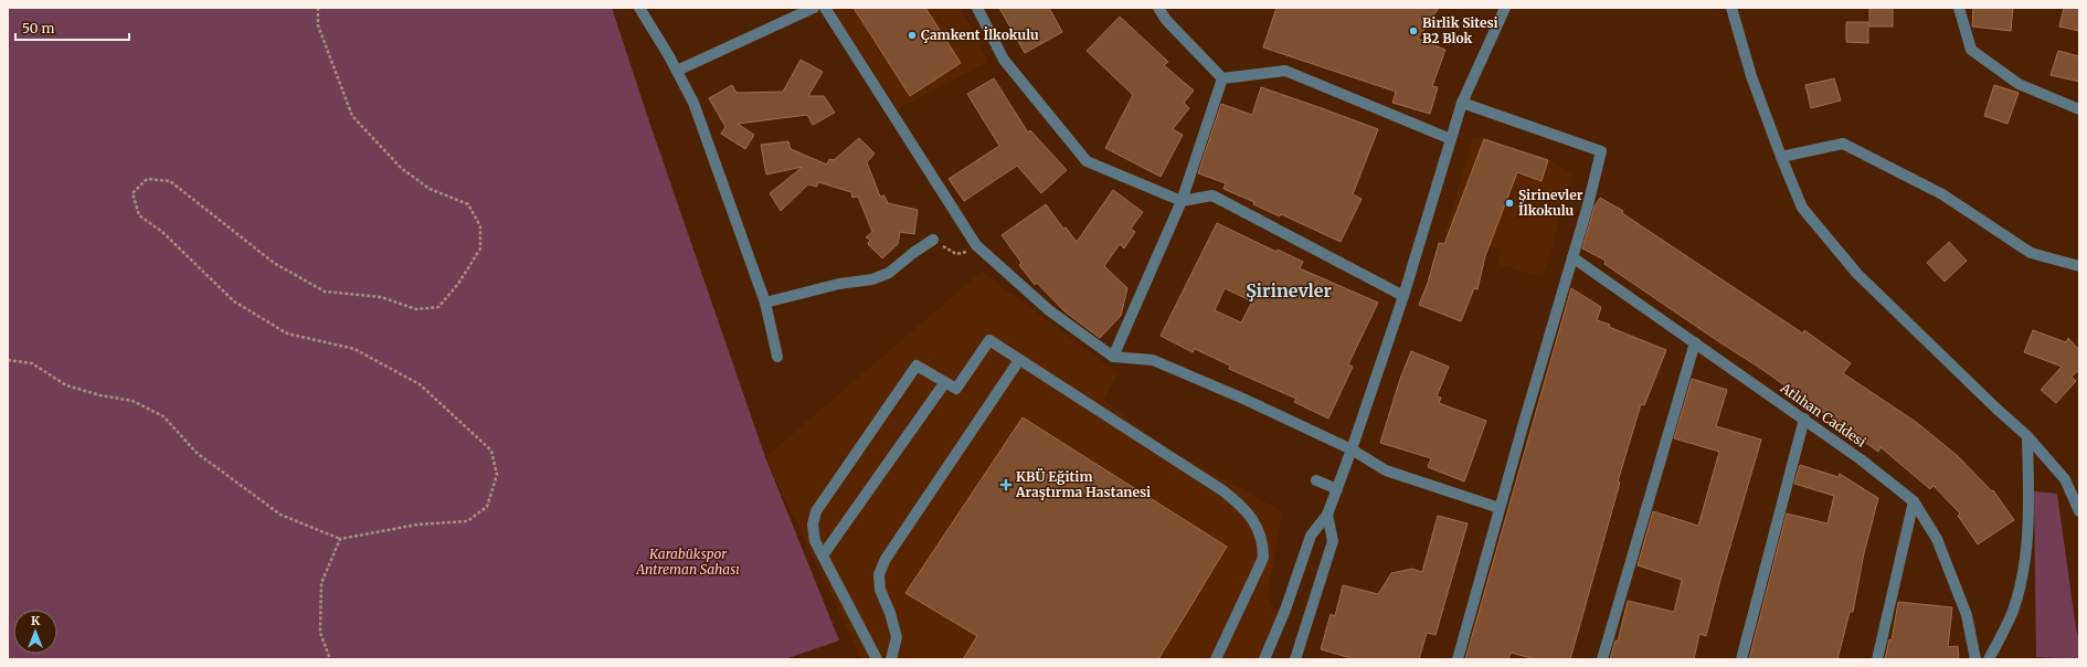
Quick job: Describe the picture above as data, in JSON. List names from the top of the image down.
{
  "streets": {
    "street": ["Atlıhan Caddesi"]
  },
  "districts": ["Şirinevler"],
  "parks": ["Karabükspor Antreman Sahası"],
  "places": {
    "other": ["Birlik Sitesi B2 Blok", "Çamkent İlkokulu", "Şirinevler İlkokulu"],
    "health": ["KBÜ Eğitim Araştırma Hastanesi"]
  },
  "scale_bar": "50 m",
  "north": "top"
}
